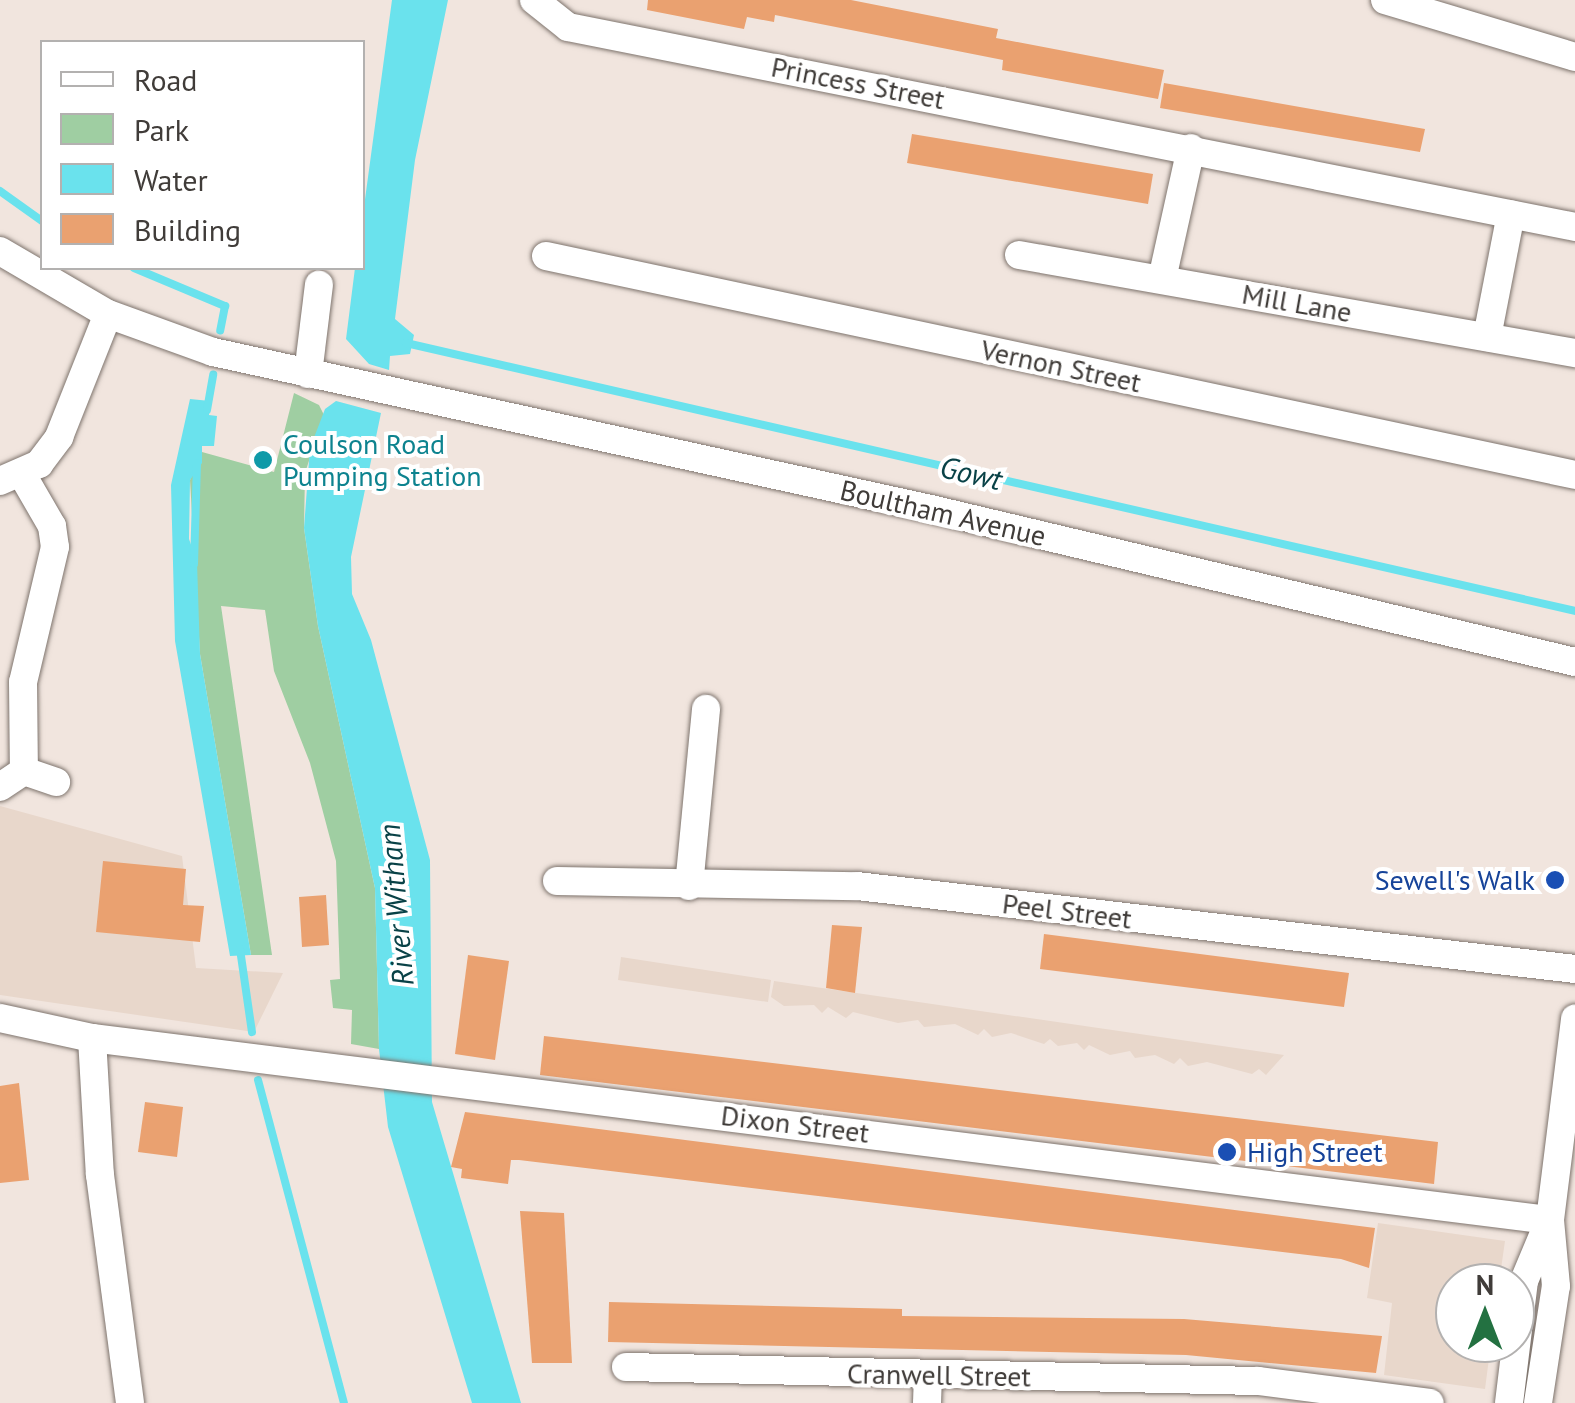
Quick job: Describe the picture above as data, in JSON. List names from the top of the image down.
{
  "streets": {
    "street": [
      "Princess Street",
      "Mill Lane",
      "Vernon Street",
      "Boultham Avenue",
      "Peel Street",
      "Dixon Street",
      "Cranwell Street"
    ]
  },
  "water": ["Gowt", "River Witham"],
  "places": ["Coulson Road Pumping Station", "Sewell's Walk", "High Street"],
  "legend": [
    "Road",
    "Park",
    "Water",
    "Building"
  ],
  "north": "top"
}
